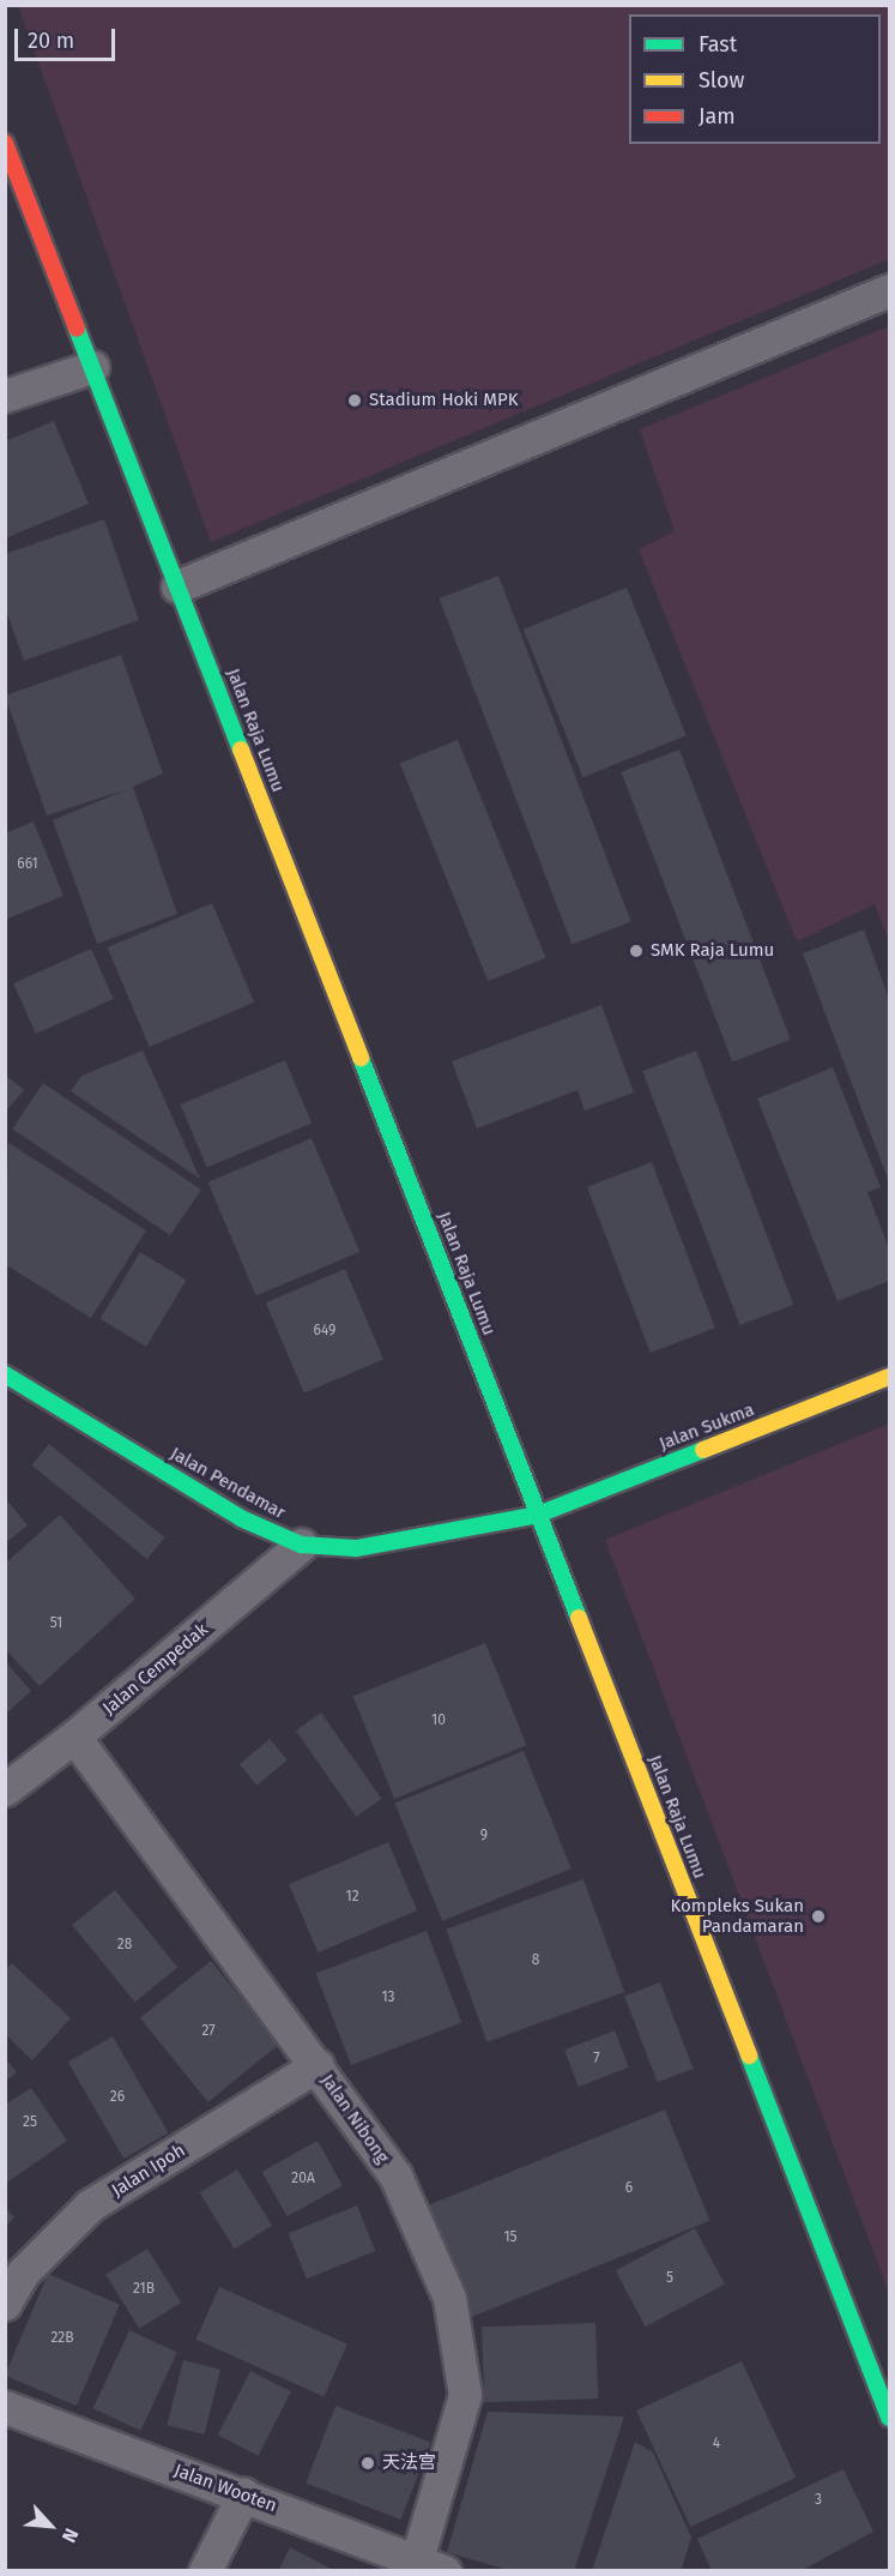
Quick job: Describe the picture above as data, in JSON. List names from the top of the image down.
{
  "streets": {
    "street": [
      "Jalan Raja Lumu",
      "Jalan Sukma",
      "Jalan Pendamar",
      "Jalan Cempedak",
      "Jalan Nibong",
      "Jalan Ipoh",
      "Jalan Wooten"
    ]
  },
  "crossings": [
    ["Jalan Raja Lumu", "Jalan Sukma"],
    ["Jalan Raja Lumu", "Jalan Pendamar"],
    ["Jalan Sukma", "Jalan Pendamar"],
    ["Jalan Pendamar", "Jalan Cempedak"],
    ["Jalan Cempedak", "Jalan Nibong"],
    ["Jalan Nibong", "Jalan Ipoh"],
    ["Jalan Nibong", "Jalan Wooten"]
  ],
  "places": [
    "Stadium Hoki MPK",
    "SMK Raja Lumu",
    "Kompleks Sukan Pandamaran",
    "天法宫"
  ],
  "house_numbers": [
    "661",
    "649",
    "51",
    "10",
    "9",
    "12",
    "28",
    "8",
    "13",
    "27",
    "7",
    "26",
    "25",
    "20A",
    "6",
    "15",
    "5",
    "21B",
    "22B",
    "4",
    "3"
  ],
  "legend": ["Fast", "Slow", "Jam"],
  "scale_bar": "20 m",
  "north": "bottom right"
}
